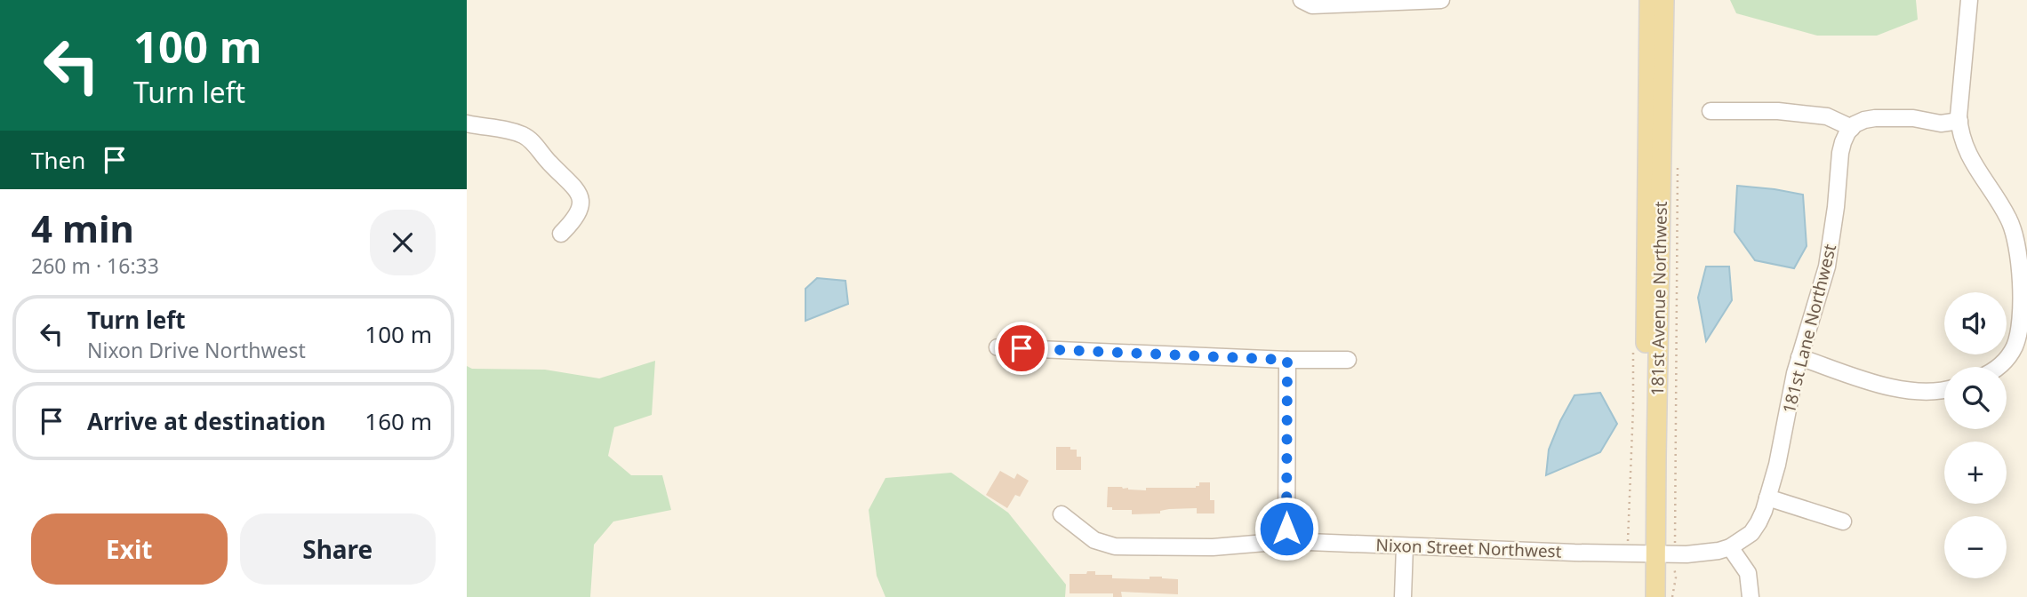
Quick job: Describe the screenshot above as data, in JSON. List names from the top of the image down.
{
  "streets": {
    "main road": ["181st Avenue Northwest"],
    "street": ["181st Lane Northwest", "Nixon Street Northwest"]
  },
  "crossings": [
    ["181st Avenue Northwest", "181st Lane Northwest"],
    ["181st Avenue Northwest", "Nixon Street Northwest"],
    ["181st Lane Northwest", "Nixon Street Northwest"]
  ],
  "page": {
    "turn": ["100 m", "Turn left"],
    "then": "Then",
    "heading": ["4 min", "260 m · 16:33"],
    "map_buttons": ["+", "−"],
    "list": [
      {
        "name": "Turn left",
        "note": "Nixon Drive Northwest",
        "value": "100 m"
      },
      {
        "name": "Arrive at destination",
        "value": "160 m"
      }
    ],
    "buttons": ["Exit", "Share"]
  }
}
